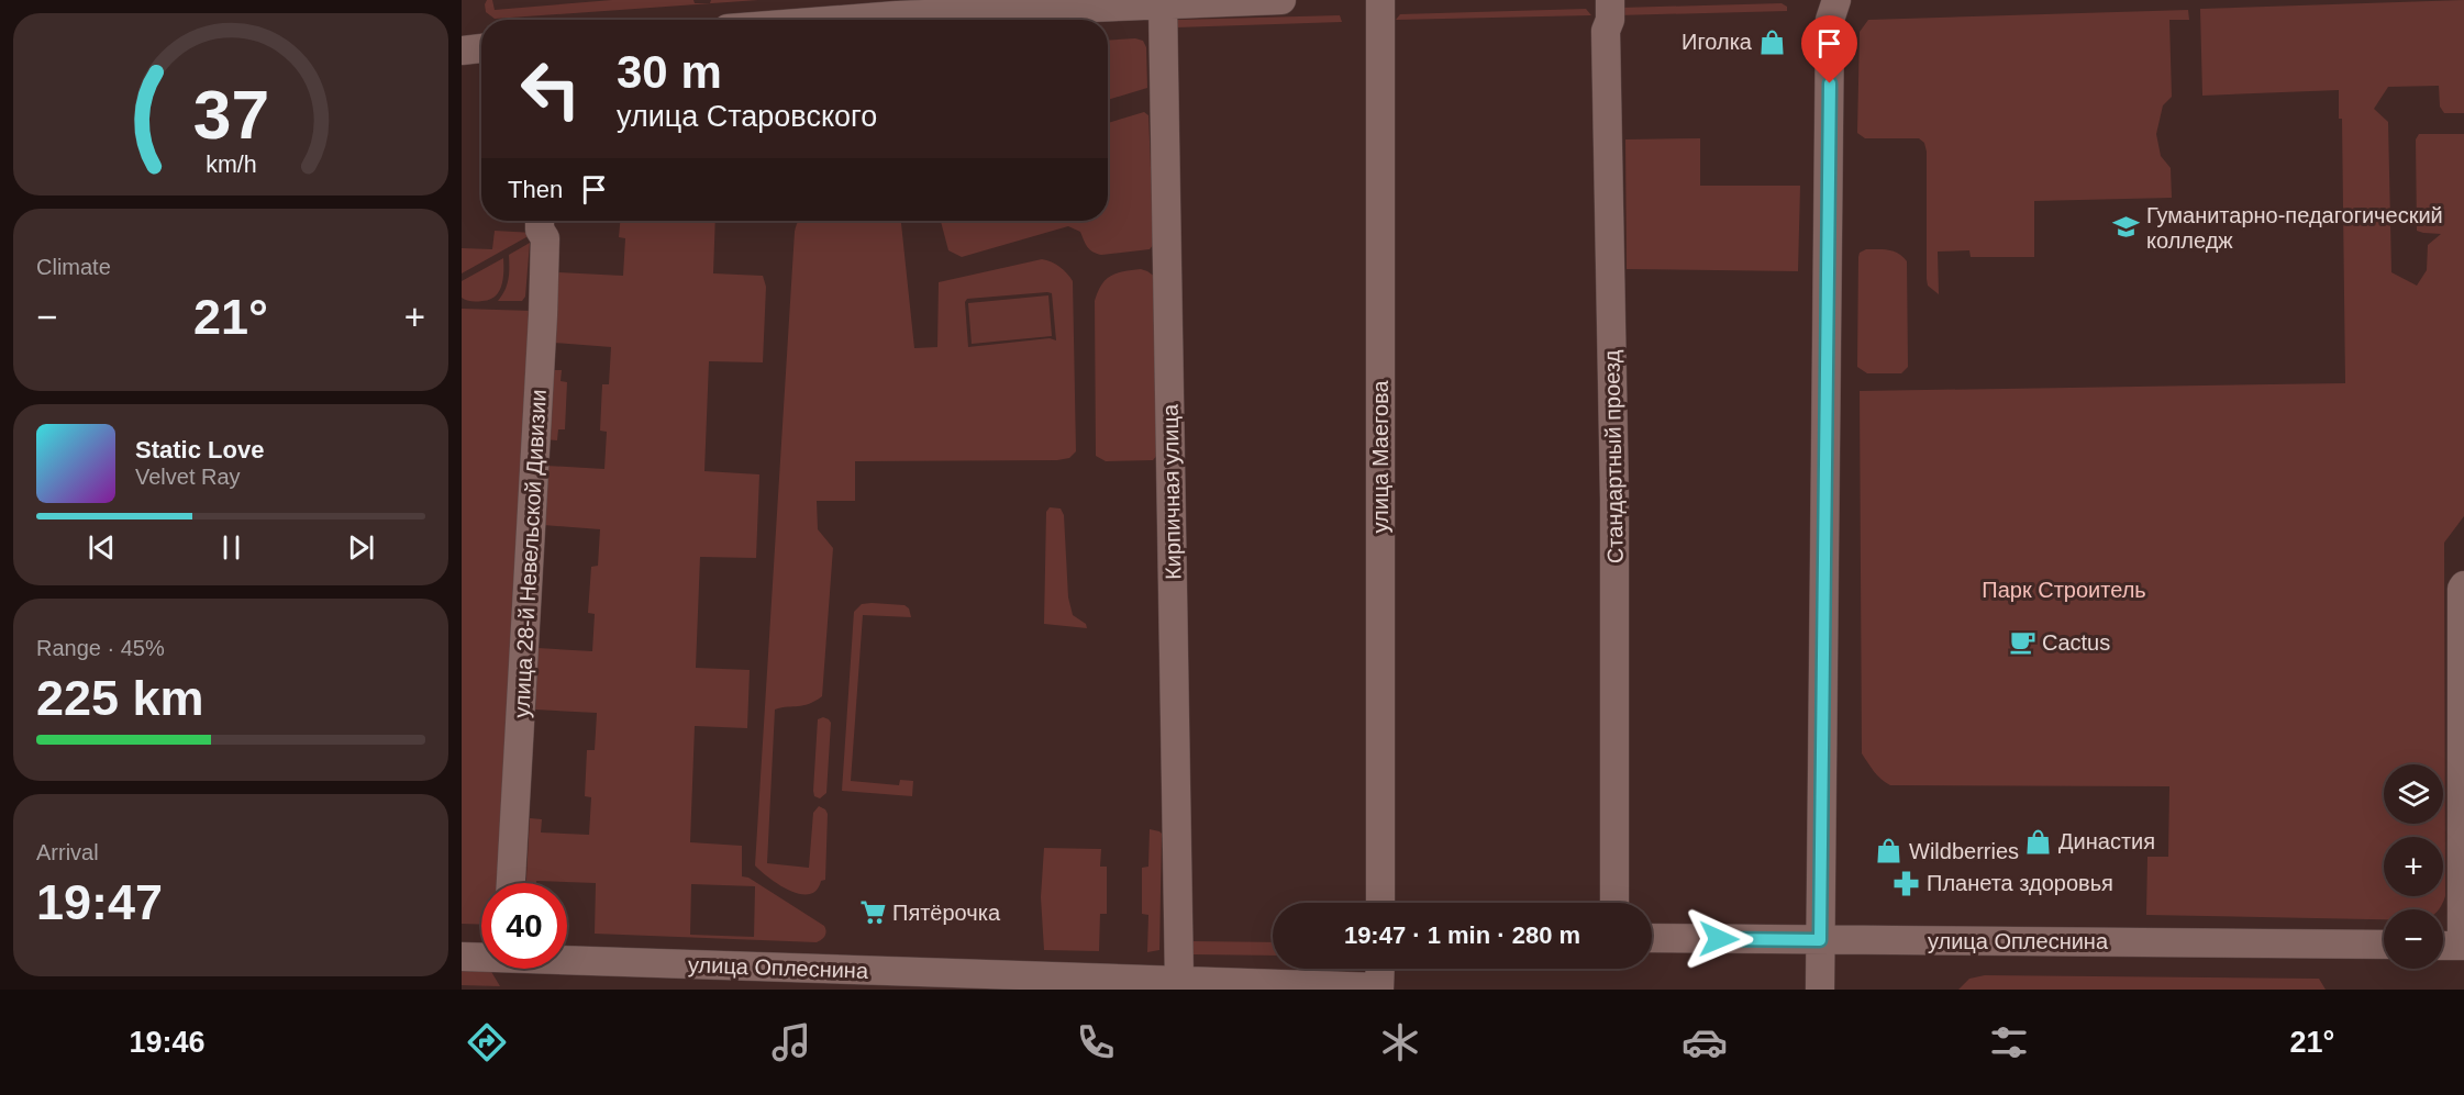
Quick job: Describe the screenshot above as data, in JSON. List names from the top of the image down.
{
  "streets": {
    "street": [
      "улица Маегова",
      "Стандартный проезд",
      "Кирпичная улица",
      "улица 28-й Невельской Дивизии",
      "улица Оплеснина"
    ]
  },
  "crossings": [
    ["Кирпичная улица", "улица Оплеснина"]
  ],
  "parks": ["Парк Строитель"],
  "places": {
    "shop": ["Иголка", "Династия", "Wildberries"],
    "school or university": ["Гуманитарно-педагогический колледж"],
    "cafe": ["Cactus"],
    "pharmacy": ["Планета здоровья"],
    "supermarket": ["Пятёрочка"]
  },
  "page": {
    "turn": ["30 m", "улица Старовского"],
    "then": "Then",
    "tile": [
      "Climate",
      ["Range · 45%", "225 km"],
      ["Arrival", "19:47"]
    ],
    "heat": ["−", "21°", "+"],
    "song": ["Static Love", "Velvet Ray"],
    "map_buttons": ["+", "−"],
    "limit": "40",
    "trip": "19:47 · 1 min · 280 m",
    "tabs": ["19:46", "21°"],
    "gauge": ["37", "km/h"]
  }
}
